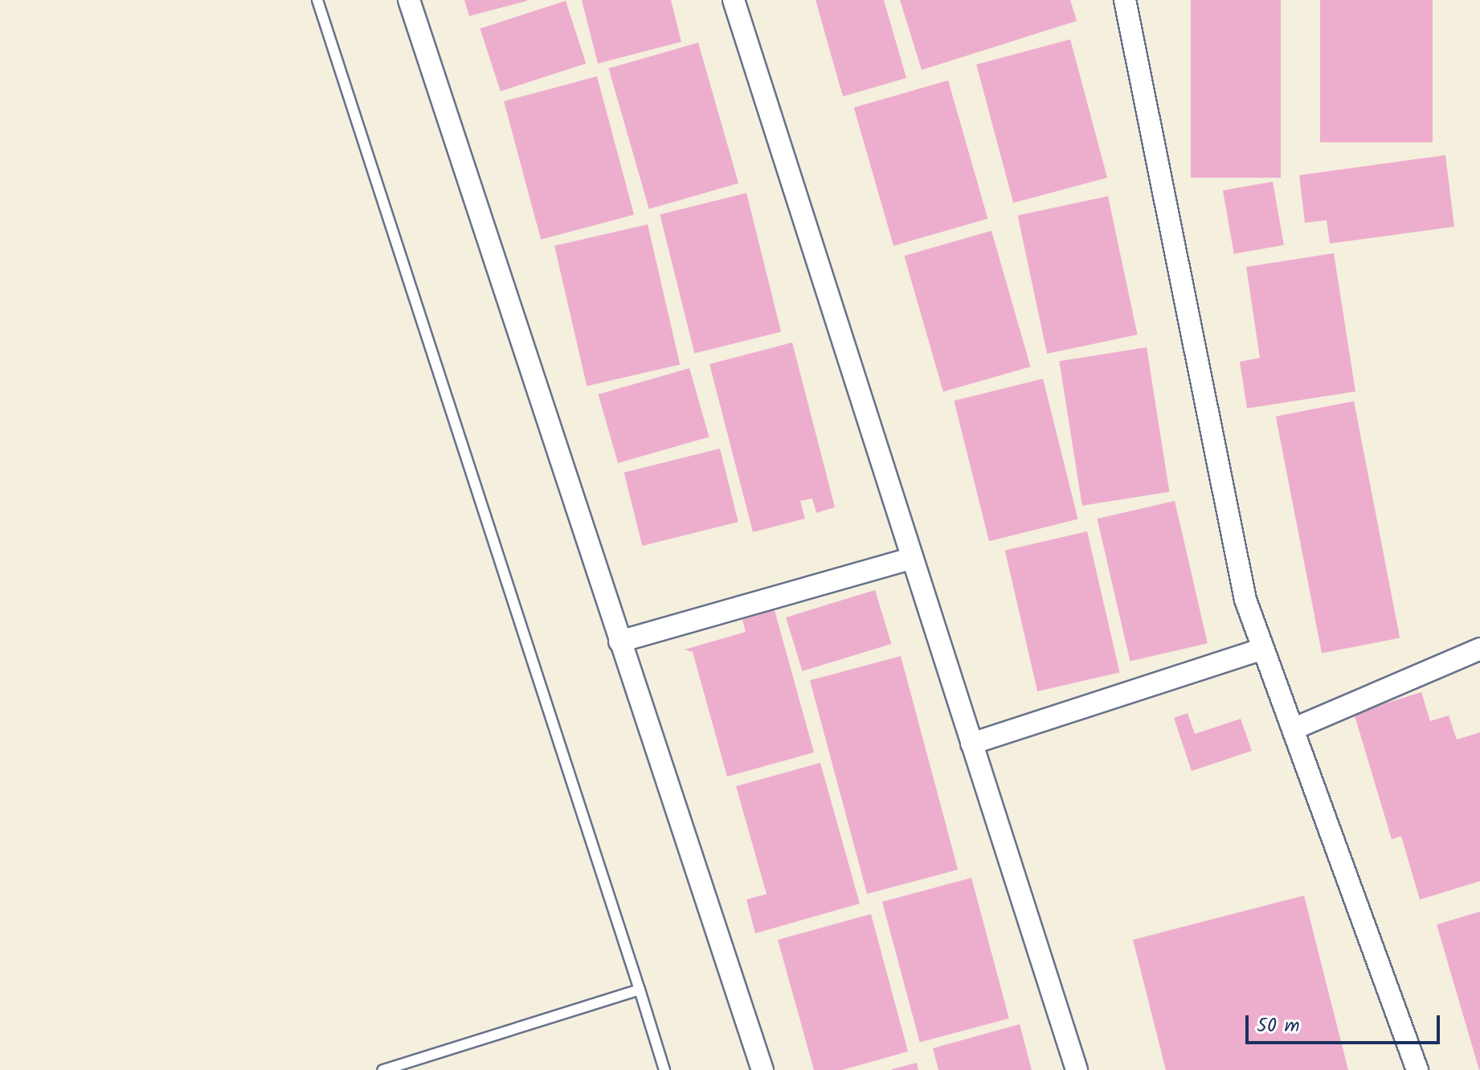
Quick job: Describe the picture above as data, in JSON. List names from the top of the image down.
{
  "scale_bar": "50 m"
}
